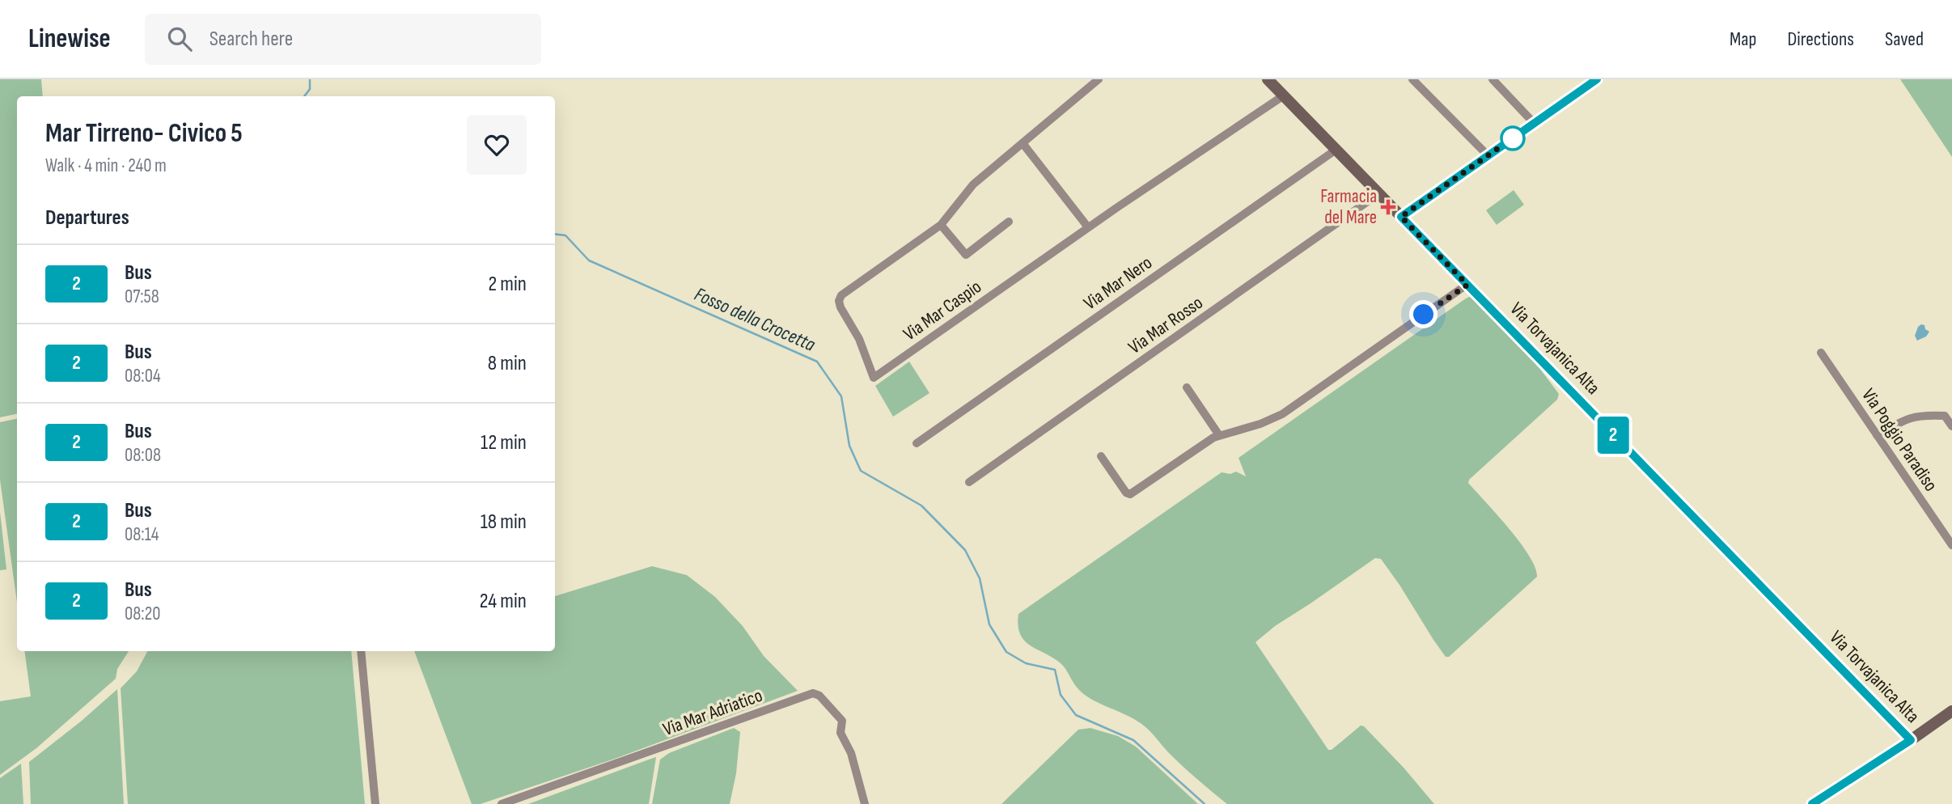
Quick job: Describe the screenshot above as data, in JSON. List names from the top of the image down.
{
  "streets": {
    "street": [
      "Via Mar Nero",
      "Via Mar Caspio",
      "Via Mar Rosso",
      "Via Torvajanica Alta",
      "Via Poggio Paradiso",
      "Via Mar Adriatico"
    ]
  },
  "crossings": [
    ["Via Mar Nero", "Via Torvajanica Alta"],
    ["Via Mar Caspio", "Via Torvajanica Alta"],
    ["Via Mar Rosso", "Via Torvajanica Alta"]
  ],
  "water": ["Fosso della Crocetta"],
  "places": {
    "health": ["Farmacia del Mare"]
  },
  "lines": ["bus line 2"],
  "page": {
    "header": "Linewise",
    "search": "Search here",
    "nav": ["Map", "Directions", "Saved"],
    "on_map": "2",
    "heading": [
      ["Mar Tirreno- Civico 5", "Walk · 4 min · 240 m"],
      "Departures"
    ],
    "list": [
      {
        "mark": "2",
        "name": "Bus",
        "note": "07:58",
        "value": "2 min"
      },
      {
        "mark": "2",
        "name": "Bus",
        "note": "08:04",
        "value": "8 min"
      },
      {
        "mark": "2",
        "name": "Bus",
        "note": "08:08",
        "value": "12 min"
      },
      {
        "mark": "2",
        "name": "Bus",
        "note": "08:14",
        "value": "18 min"
      },
      {
        "mark": "2",
        "name": "Bus",
        "note": "08:20",
        "value": "24 min"
      }
    ]
  }
}
